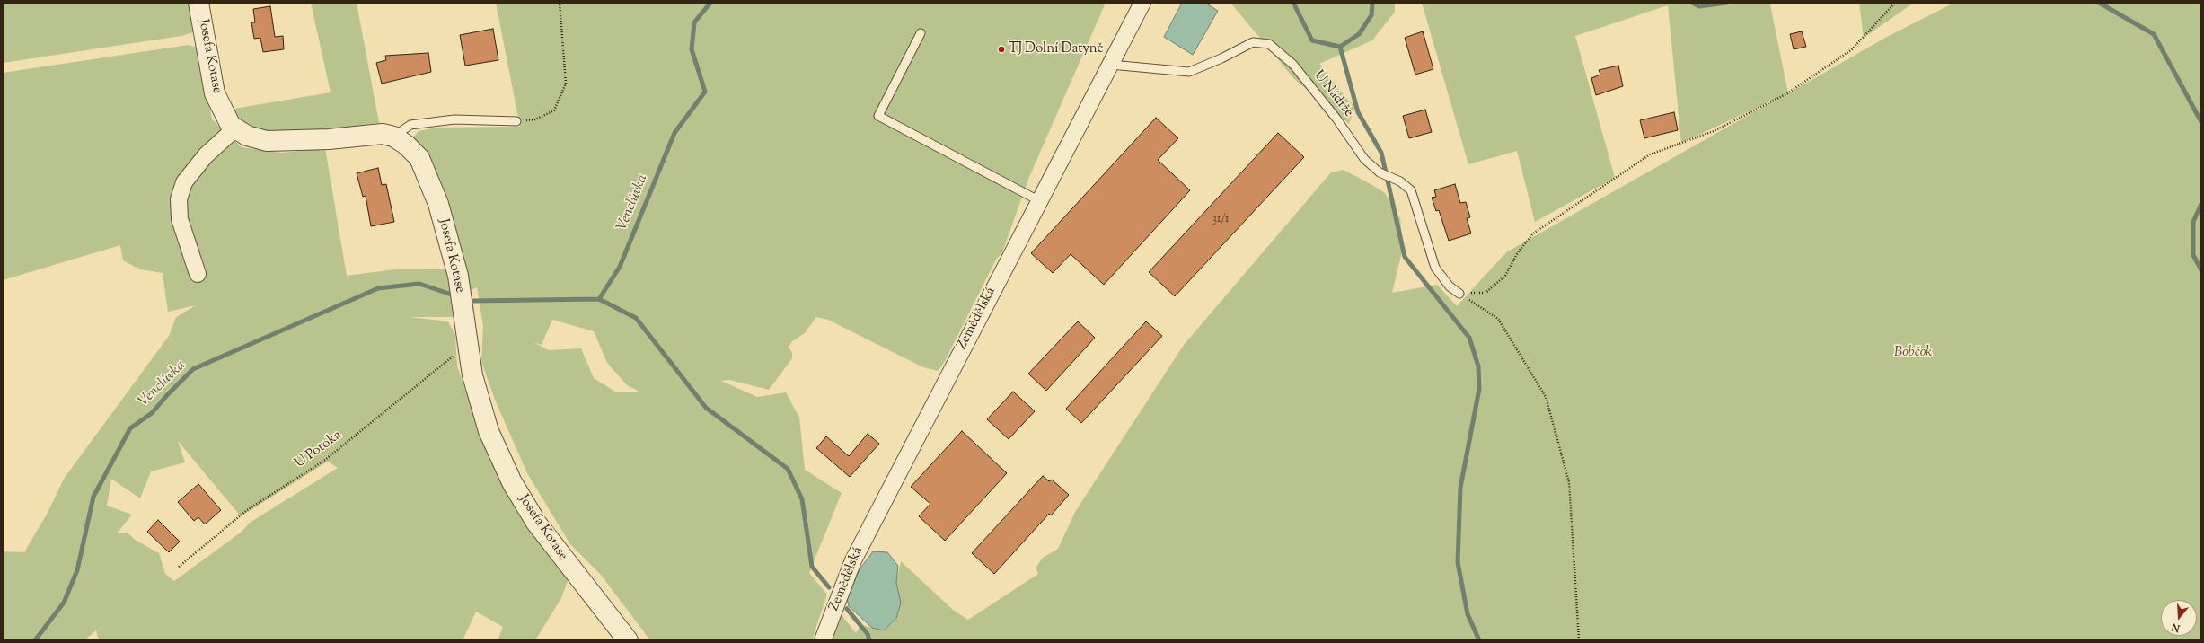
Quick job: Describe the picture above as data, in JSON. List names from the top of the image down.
{
  "streets": {
    "street": ["Josefa Kotase", "Zemědělská"],
    "lane": ["U Nádrže"],
    "path": ["U Potoka"]
  },
  "crossings": [
    ["Josefa Kotase", "U Potoka"],
    ["U Nádrže", "Zemědělská"]
  ],
  "water": ["Venclůvka"],
  "parks": ["Bobčok"],
  "places": ["TJ Dolní Datyně"],
  "house_numbers": ["31/1"],
  "north": "bottom"
}
